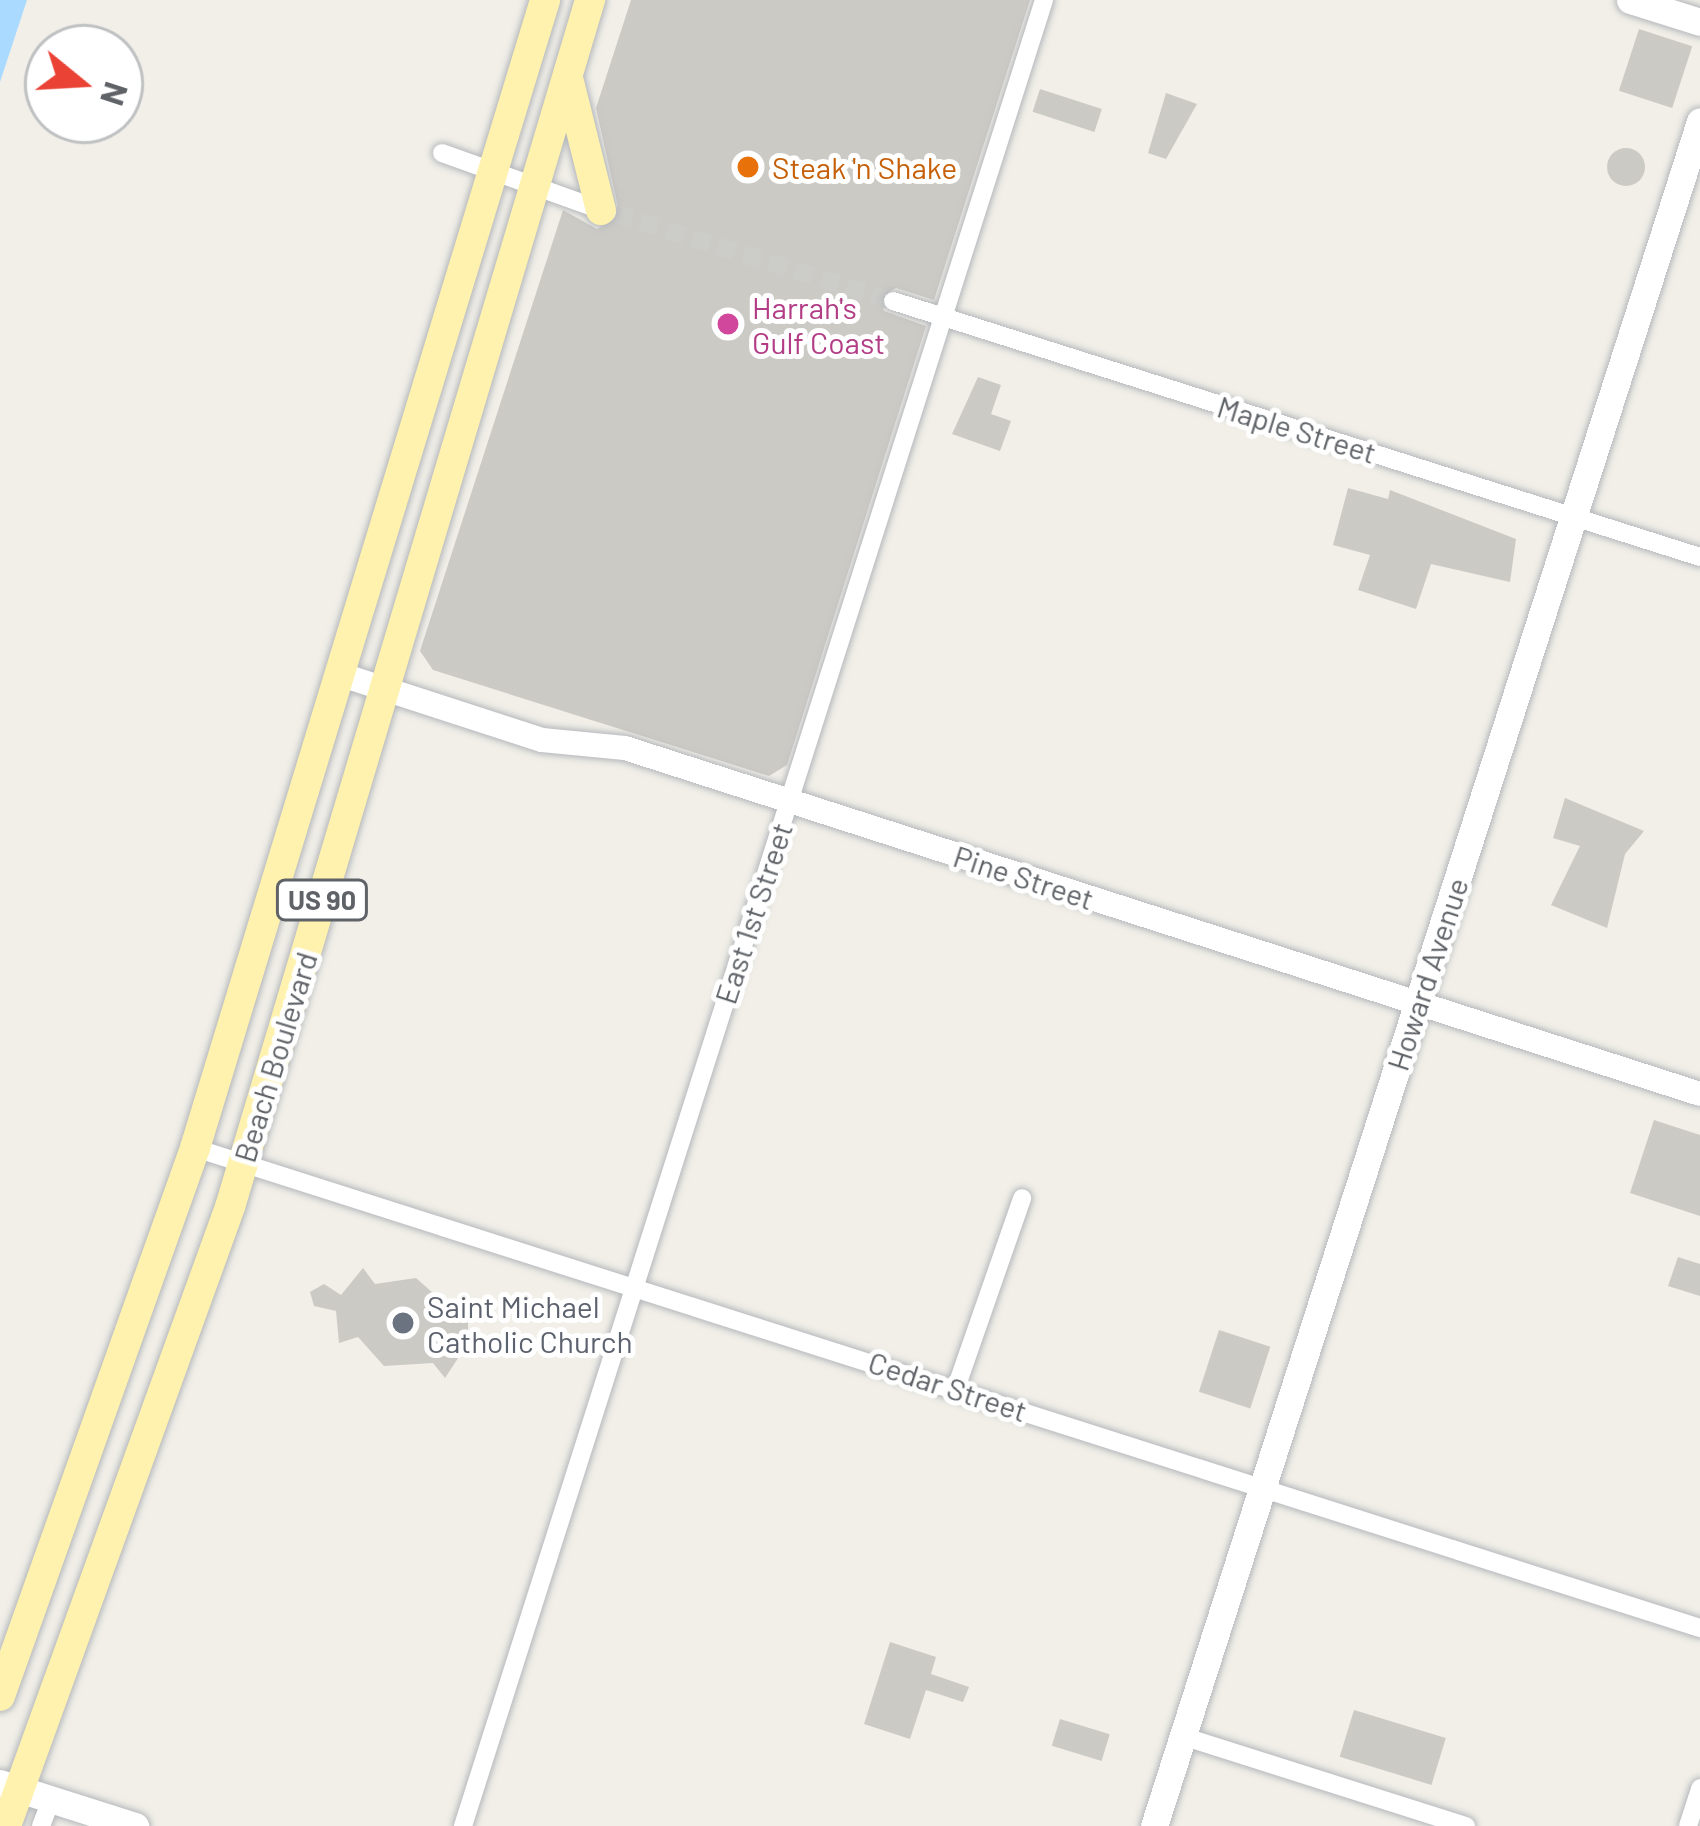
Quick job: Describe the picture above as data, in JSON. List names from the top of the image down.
{
  "streets": {
    "main road": ["US 90", "Howard Avenue", "Beach Boulevard"],
    "street": [
      "Maple Street",
      "Pine Street",
      "East 1st Street",
      "Cedar Street"
    ]
  },
  "crossings": [
    ["Maple Street", "East 1st Street"],
    ["Maple Street", "Howard Avenue"],
    ["Pine Street", "East 1st Street"],
    ["Pine Street", "Howard Avenue"],
    ["Pine Street", "Beach Boulevard"],
    ["East 1st Street", "Cedar Street"],
    ["Howard Avenue", "Cedar Street"],
    ["Beach Boulevard", "Cedar Street"]
  ],
  "places": ["Steak 'n Shake", "Harrah's Gulf Coast", "Saint Michael Catholic Church"],
  "north": "right"
}
